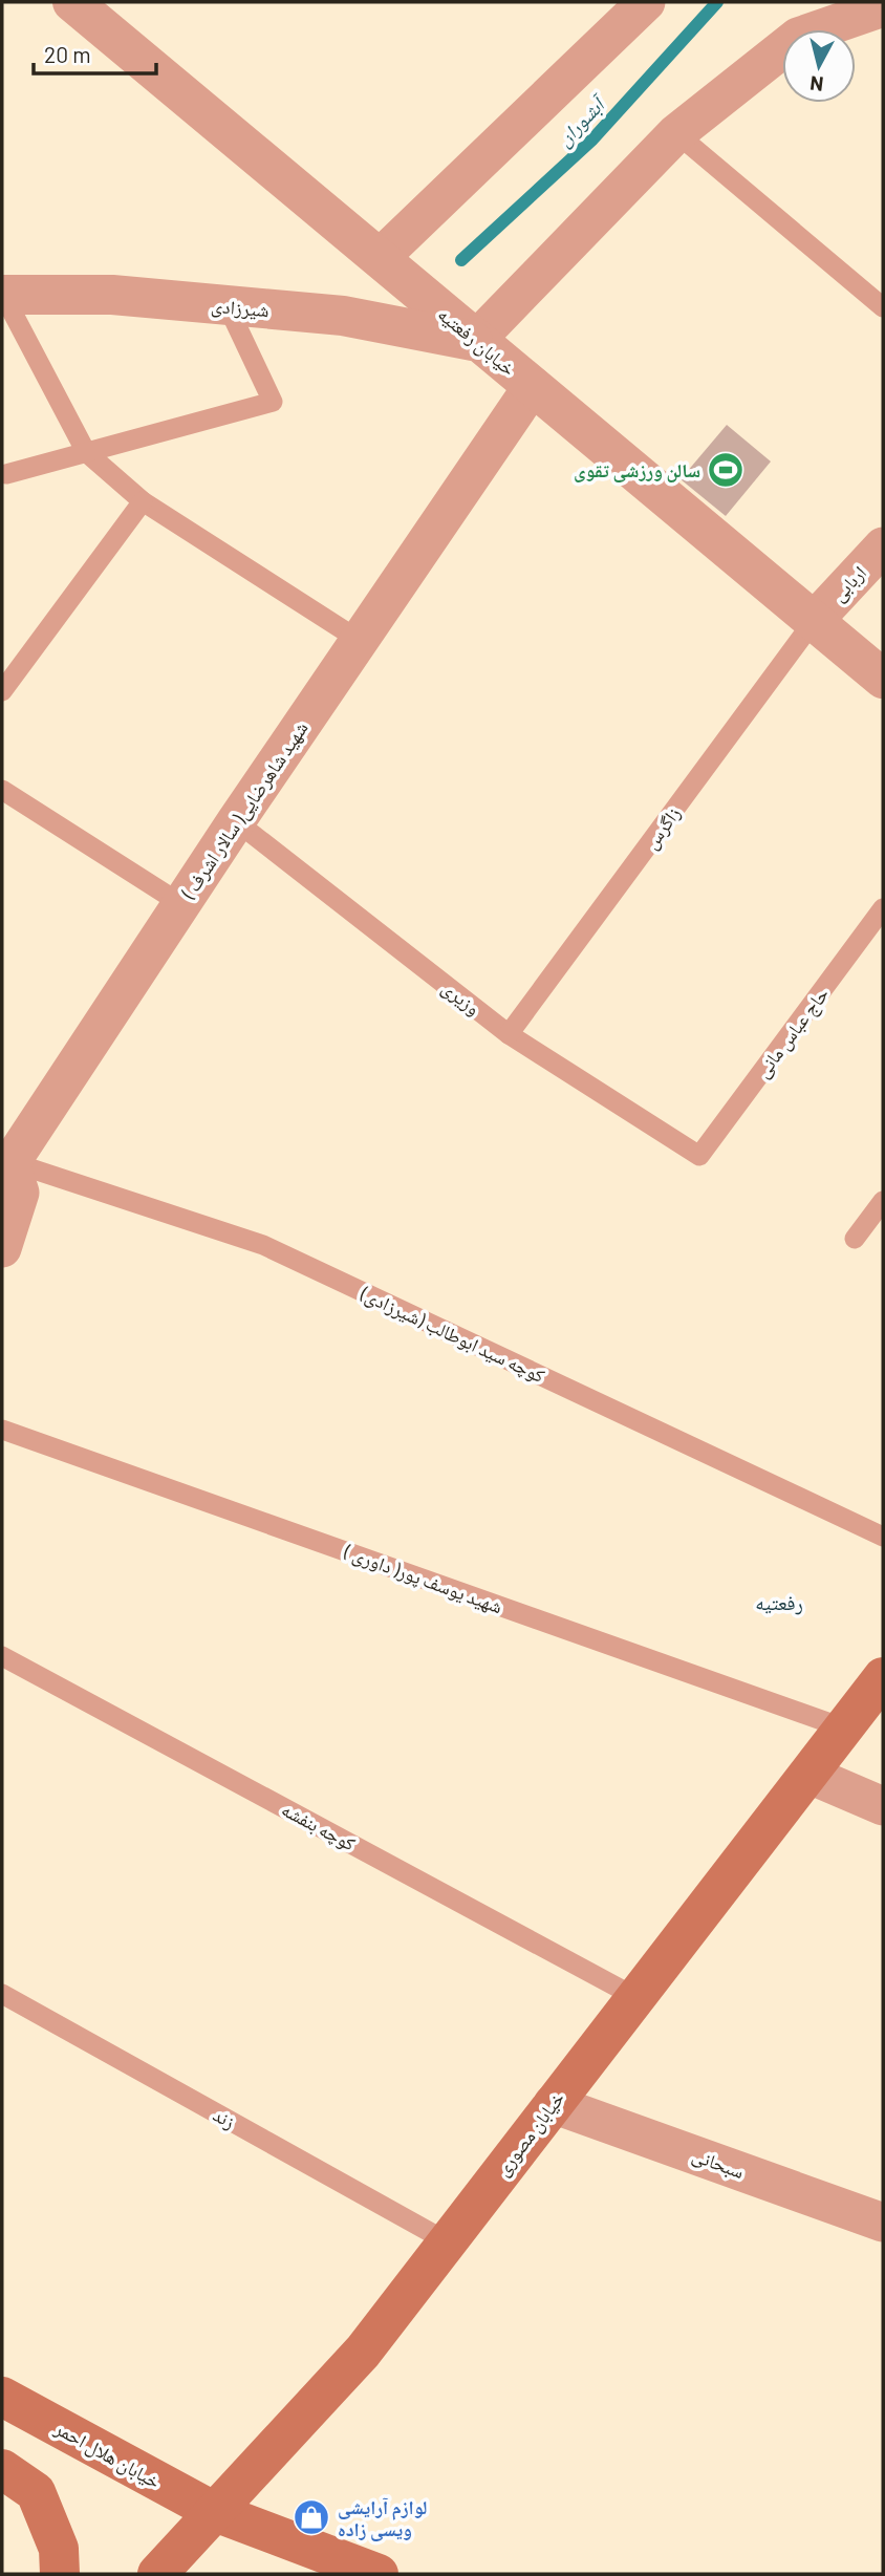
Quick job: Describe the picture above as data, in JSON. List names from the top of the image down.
{
  "streets": {
    "main road": ["خیابان مصوری", "خیابان هلال احمر"],
    "street": [
      "شیرزادی",
      "خیابان رفعتیه",
      "اربابی",
      "شهید شاهرضایی( سالار اشرف )",
      "سبحانی"
    ],
    "lane": [
      "زاگرس",
      "وزیری",
      "حاج عباس مانی",
      "کوچه سید ابوطالب (شیرزادی)",
      "شهید یوسف پور( داوری )",
      "کوچه بنفشه",
      "زند"
    ]
  },
  "crossings": [
    ["شیرزادی", "خیابان رفعتیه"],
    ["خیابان رفعتیه", "اربابی"],
    ["خیابان رفعتیه", "شهید شاهرضایی( سالار اشرف )"],
    ["خیابان رفعتیه", "زاگرس"],
    ["اربابی", "زاگرس"],
    ["شهید شاهرضایی( سالار اشرف )", "وزیری"],
    ["شهید شاهرضایی( سالار اشرف )", "کوچه سید ابوطالب (شیرزادی)"],
    ["زاگرس", "وزیری"],
    ["وزیری", "حاج عباس مانی"],
    ["شهید یوسف پور( داوری )", "خیابان مصوری"],
    ["کوچه بنفشه", "خیابان مصوری"],
    ["زند", "خیابان مصوری"],
    ["خیابان مصوری", "سبحانی"],
    ["خیابان مصوری", "خیابان هلال احمر"]
  ],
  "districts": ["رفعتیه"],
  "water": ["آبشوران"],
  "places": {
    "sports": ["سالن ورزشی تقوی"],
    "shop": ["لوازم آرایشی ویسی زاده"]
  },
  "scale_bar": "20 m",
  "north": "bottom"
}
